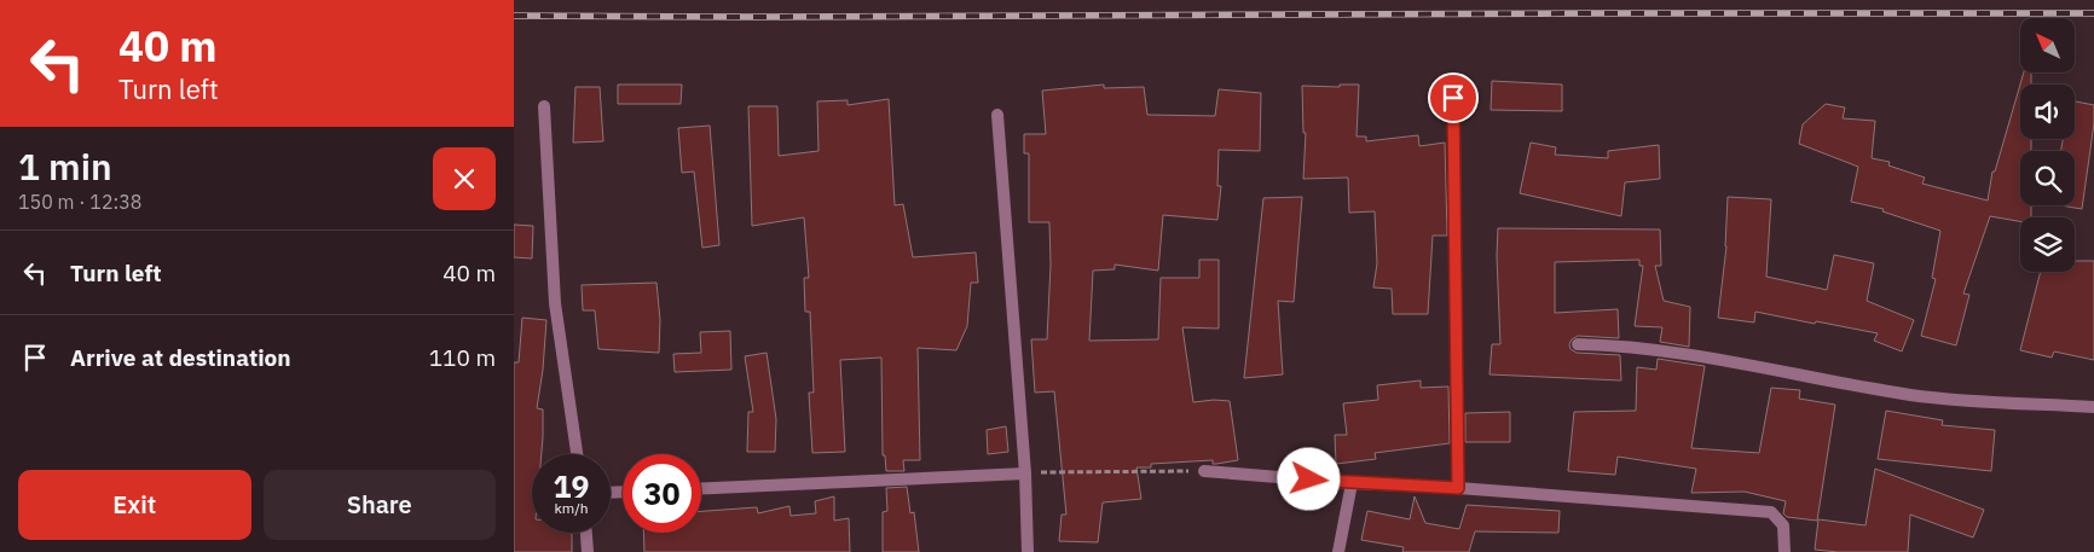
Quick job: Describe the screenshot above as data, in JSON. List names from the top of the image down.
{
  "north": "top left",
  "page": {
    "turn": ["40 m", "Turn left"],
    "heading": ["1 min", "150 m · 12:38"],
    "list": [
      {
        "name": "Turn left",
        "value": "40 m"
      },
      {
        "name": "Arrive at destination",
        "value": "110 m"
      }
    ],
    "speed": "19 km/h",
    "limit": "30",
    "buttons": ["Exit", "Share"]
  }
}
